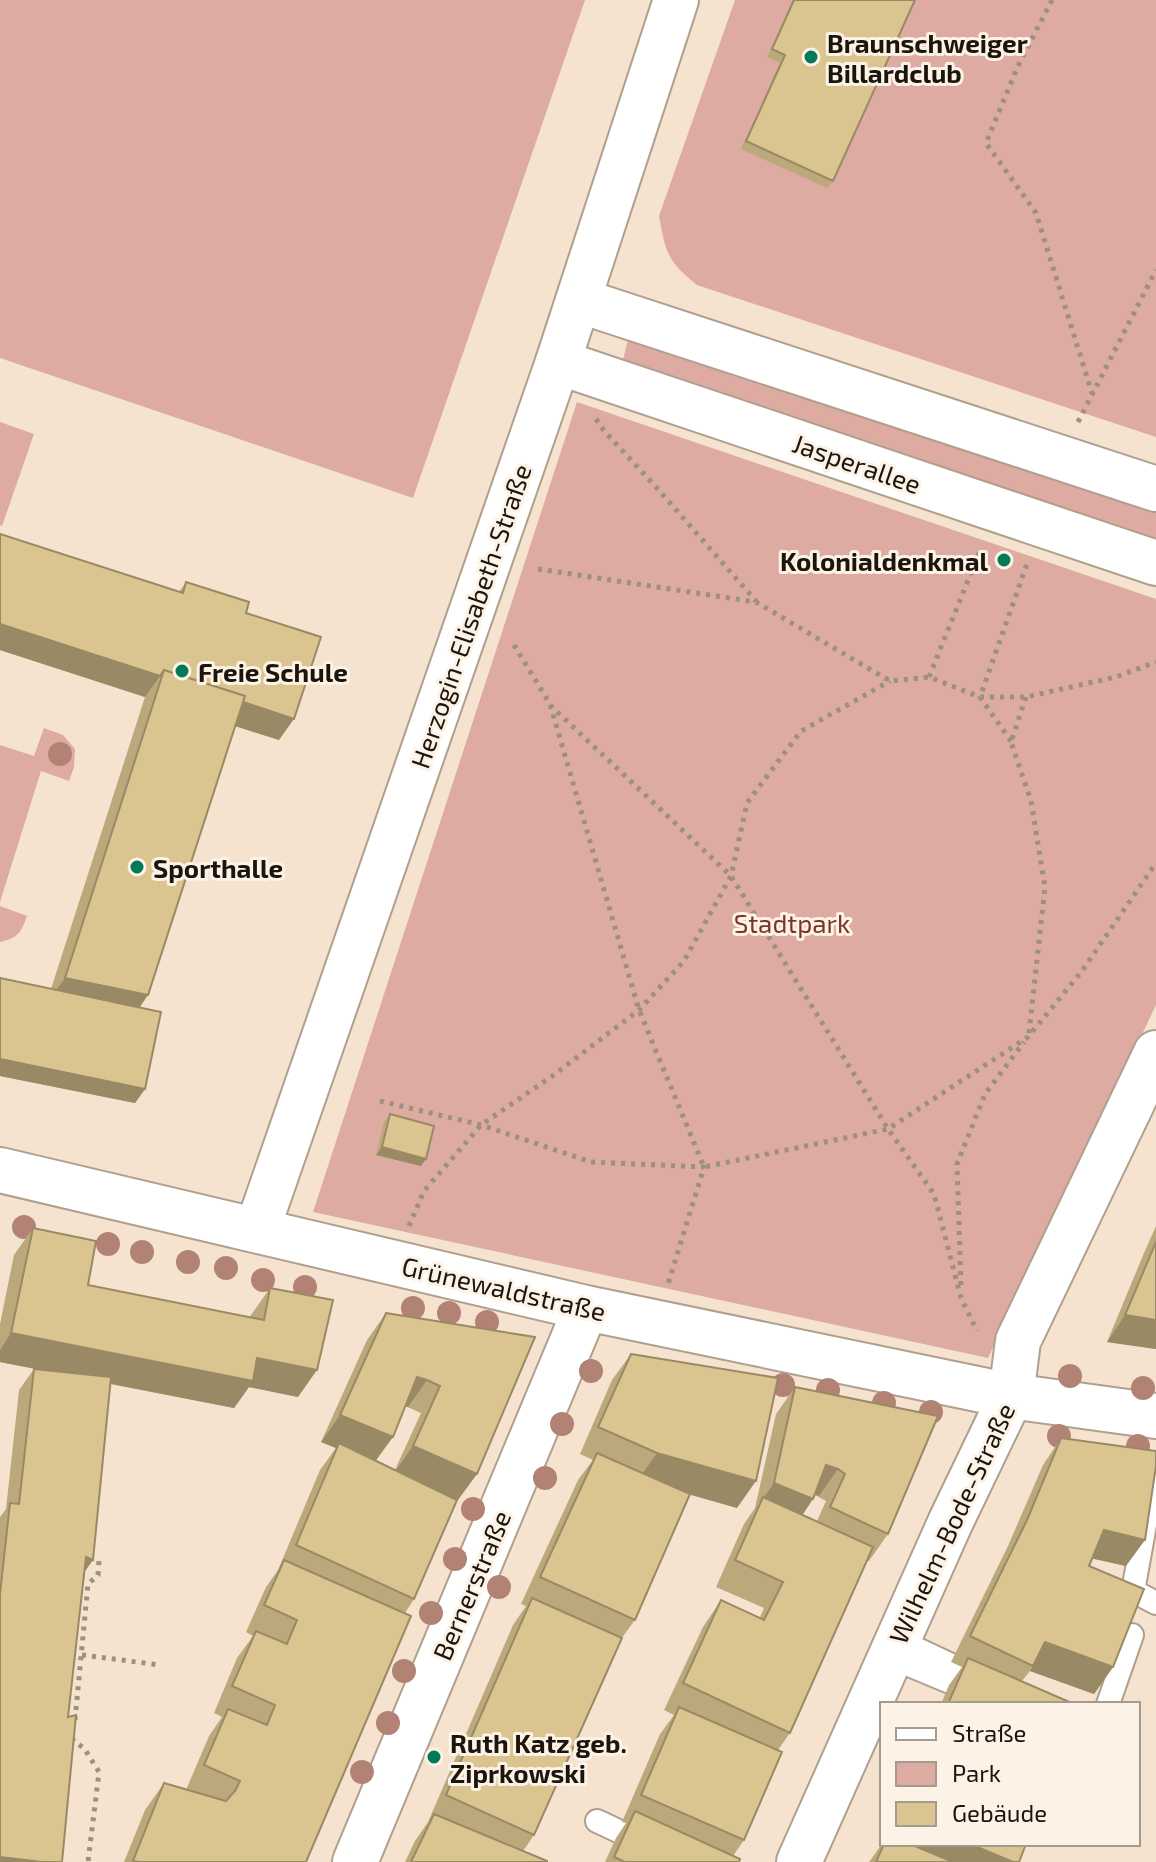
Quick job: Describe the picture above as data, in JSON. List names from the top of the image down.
{
  "streets": {
    "street": [
      "Jasperallee",
      "Herzogin-Elisabeth-Straße",
      "Grünewaldstraße",
      "Wilhelm-Bode-Straße",
      "Bernerstraße"
    ]
  },
  "crossings": [
    ["Jasperallee", "Herzogin-Elisabeth-Straße"],
    ["Herzogin-Elisabeth-Straße", "Grünewaldstraße"],
    ["Grünewaldstraße", "Wilhelm-Bode-Straße"],
    ["Grünewaldstraße", "Bernerstraße"]
  ],
  "parks": ["Stadtpark"],
  "places": [
    "Braunschweiger Billardclub",
    "Kolonialdenkmal",
    "Freie Schule",
    "Sporthalle",
    "Ruth Katz geb. Ziprkowski"
  ],
  "legend": ["Straße", "Park", "Gebäude"]
}
